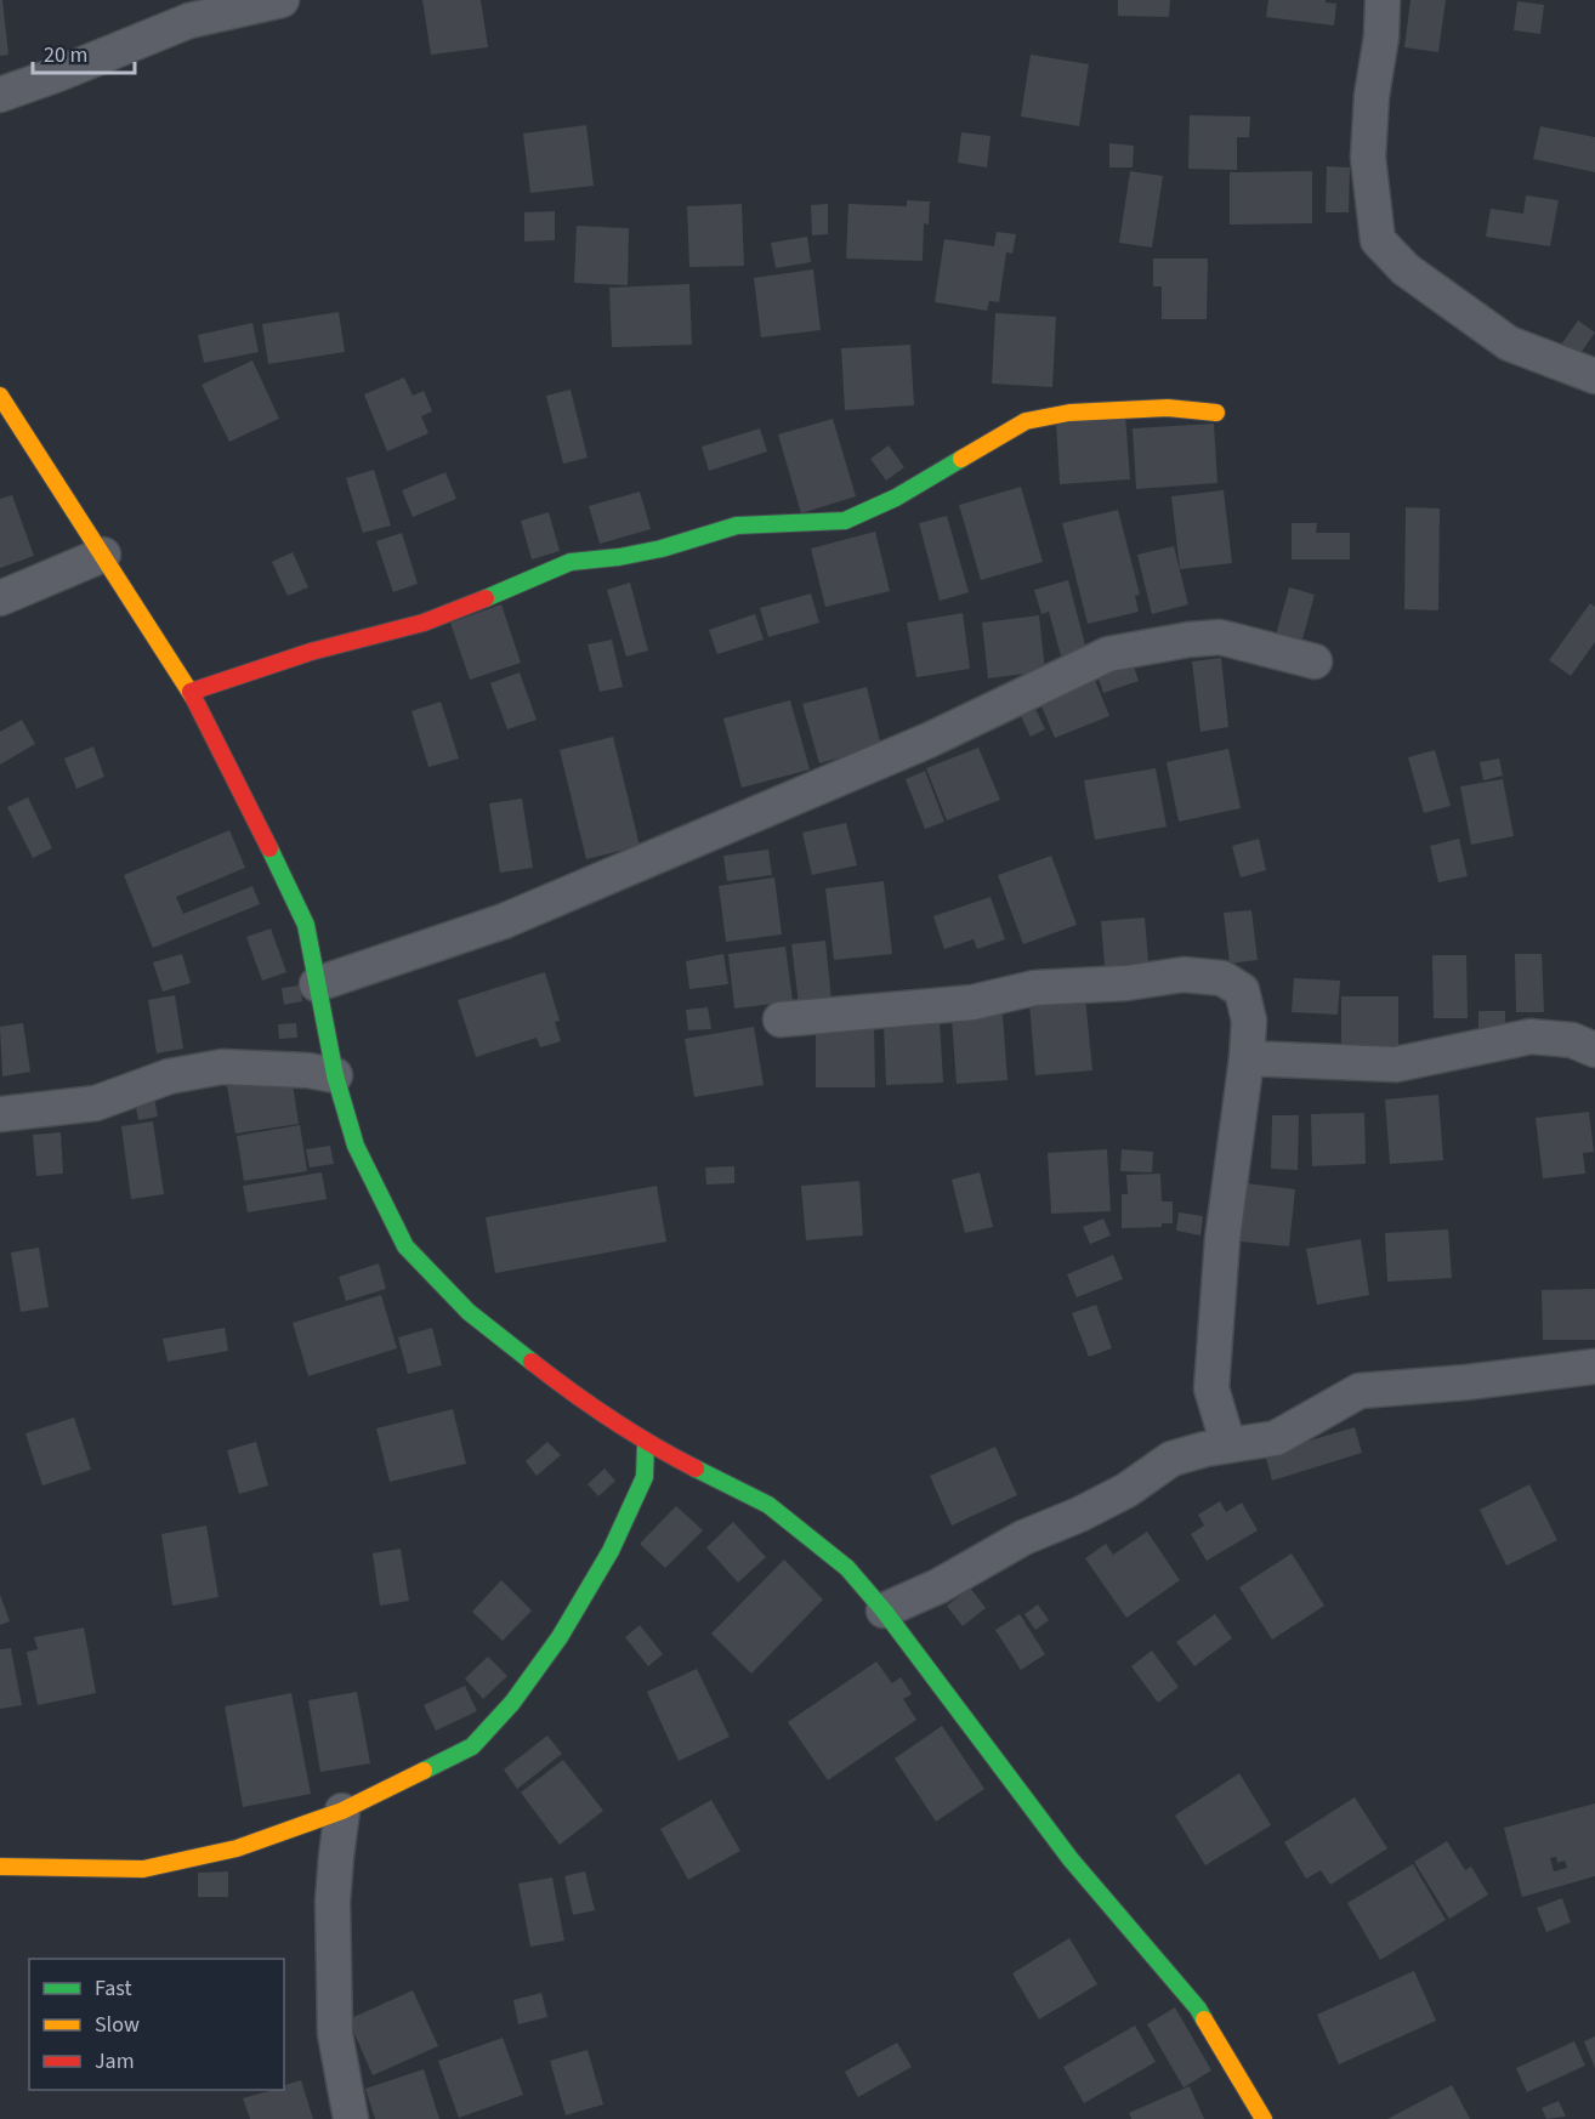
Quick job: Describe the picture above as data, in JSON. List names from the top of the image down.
{
  "legend": ["Fast", "Slow", "Jam"],
  "scale_bar": "20 m"
}
